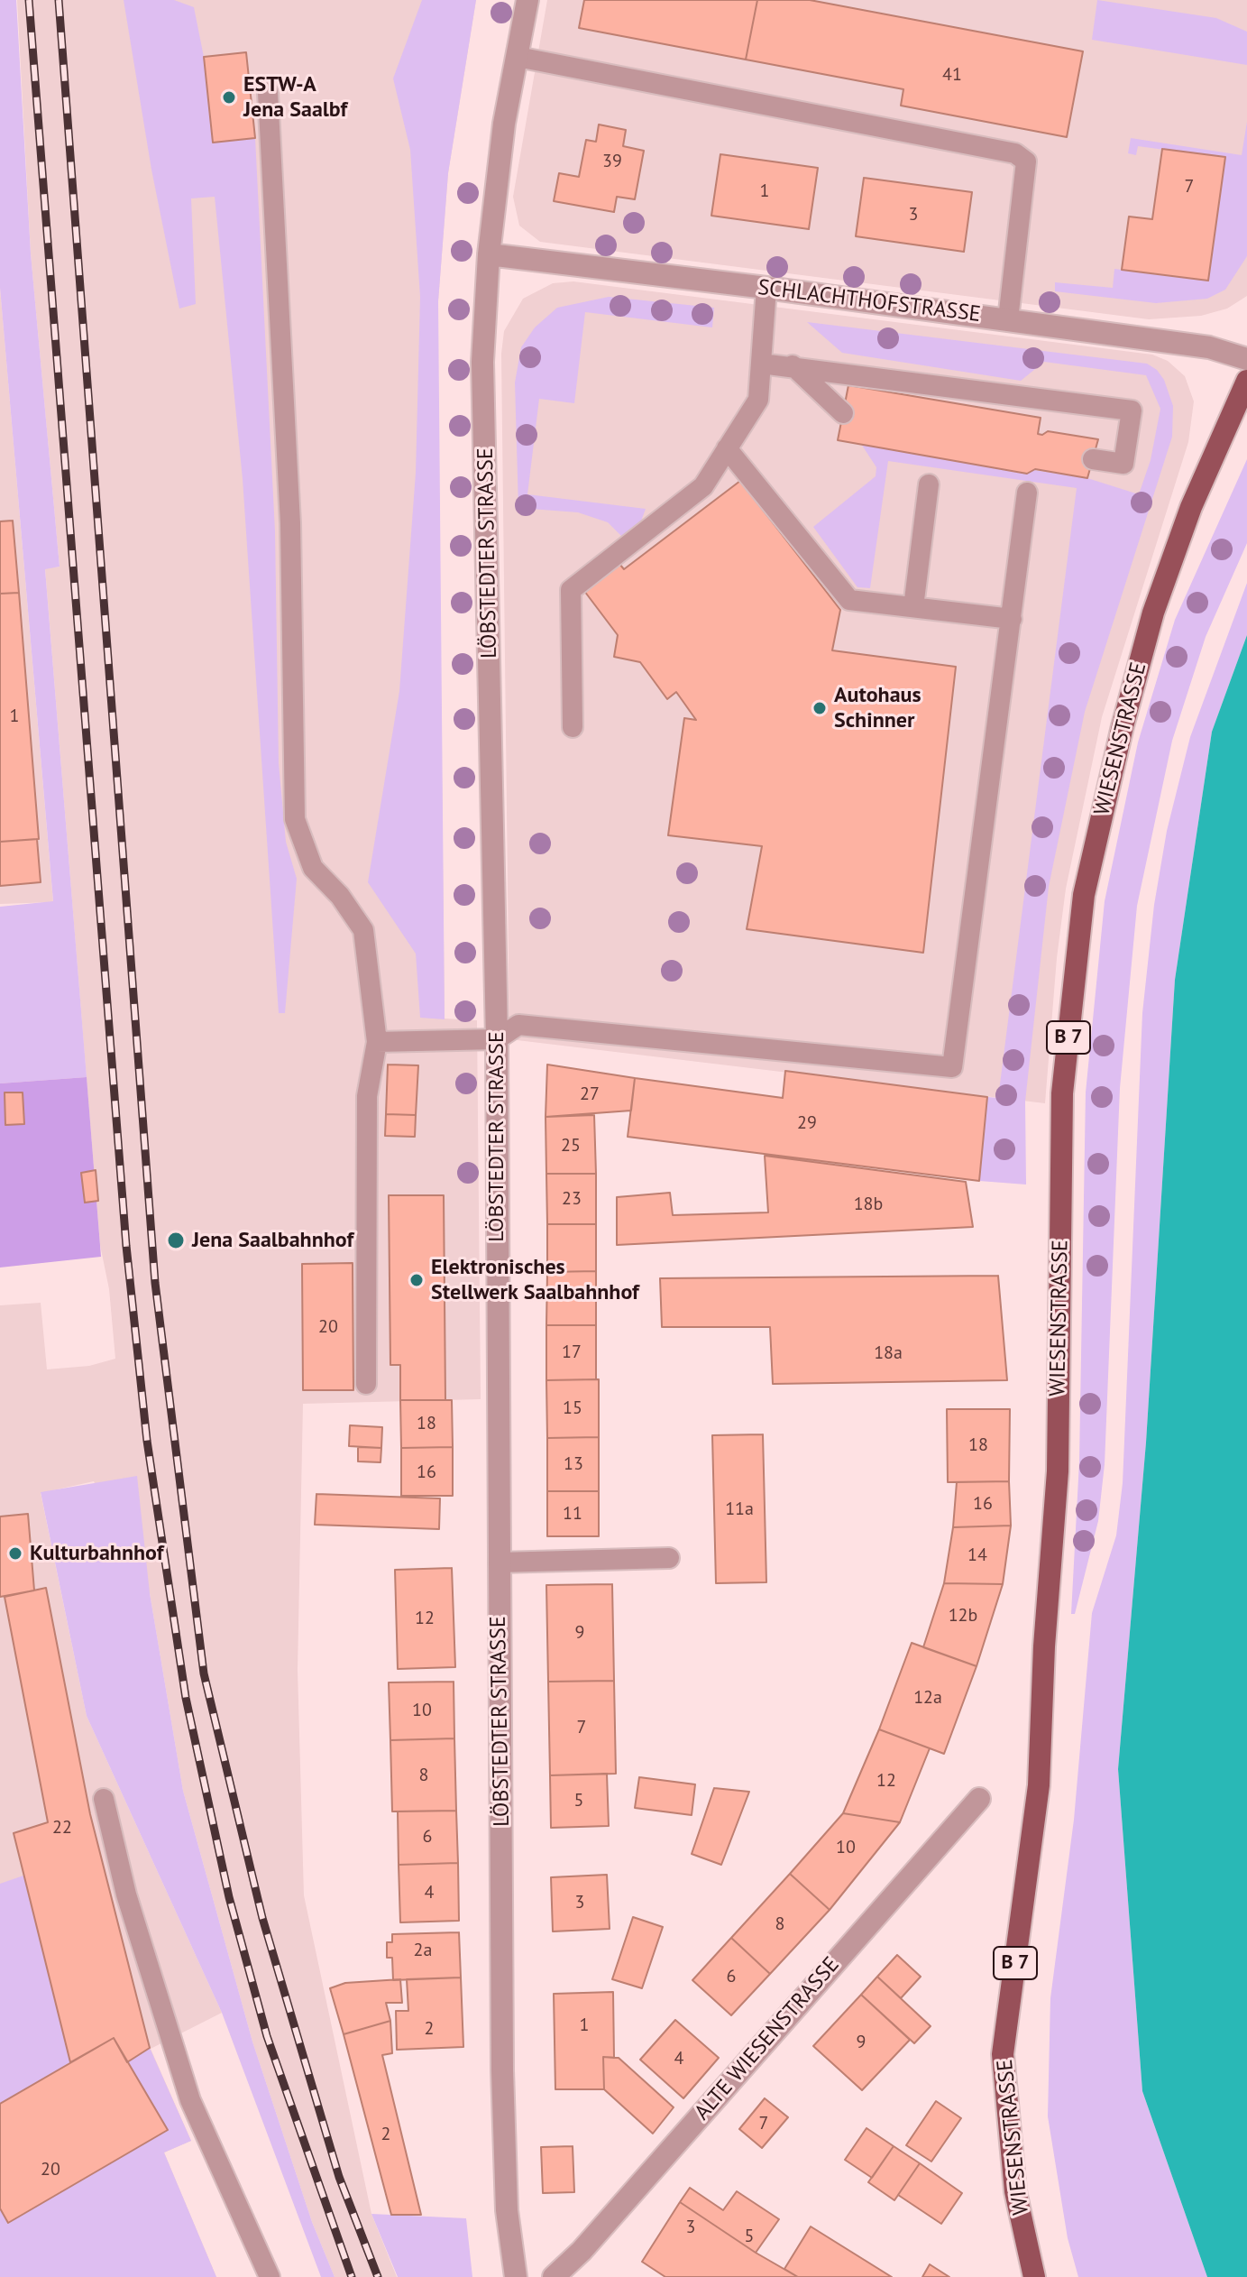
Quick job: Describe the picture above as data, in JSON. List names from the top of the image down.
{
  "streets": {
    "main road": ["WIESENSTRASSE", "B 7"],
    "street": ["SCHLACHTHOFSTRASSE", "LÖBSTEDTER STRASSE", "ALTE WIESENSTRASSE"]
  },
  "crossings": [
    ["SCHLACHTHOFSTRASSE", "LÖBSTEDTER STRASSE"]
  ],
  "places": [
    "ESTW-A Jena Saalbf",
    "Autohaus Schinner",
    "Jena Saalbahnhof",
    "Elektronisches Stellwerk Saalbahnhof",
    "Kulturbahnhof"
  ],
  "house_numbers": [
    "41",
    "39",
    "7",
    "1",
    "3",
    "1",
    "27",
    "29",
    "25",
    "23",
    "18b",
    "20",
    "17",
    "18a",
    "15",
    "18",
    "18",
    "13",
    "16",
    "16",
    "11a",
    "11",
    "14",
    "12b",
    "12",
    "9",
    "12a",
    "10",
    "7",
    "8",
    "12",
    "5",
    "22",
    "6",
    "10",
    "4",
    "3",
    "8",
    "2a",
    "6",
    "1",
    "2",
    "9",
    "4",
    "7",
    "2",
    "20",
    "3",
    "5"
  ]
}
